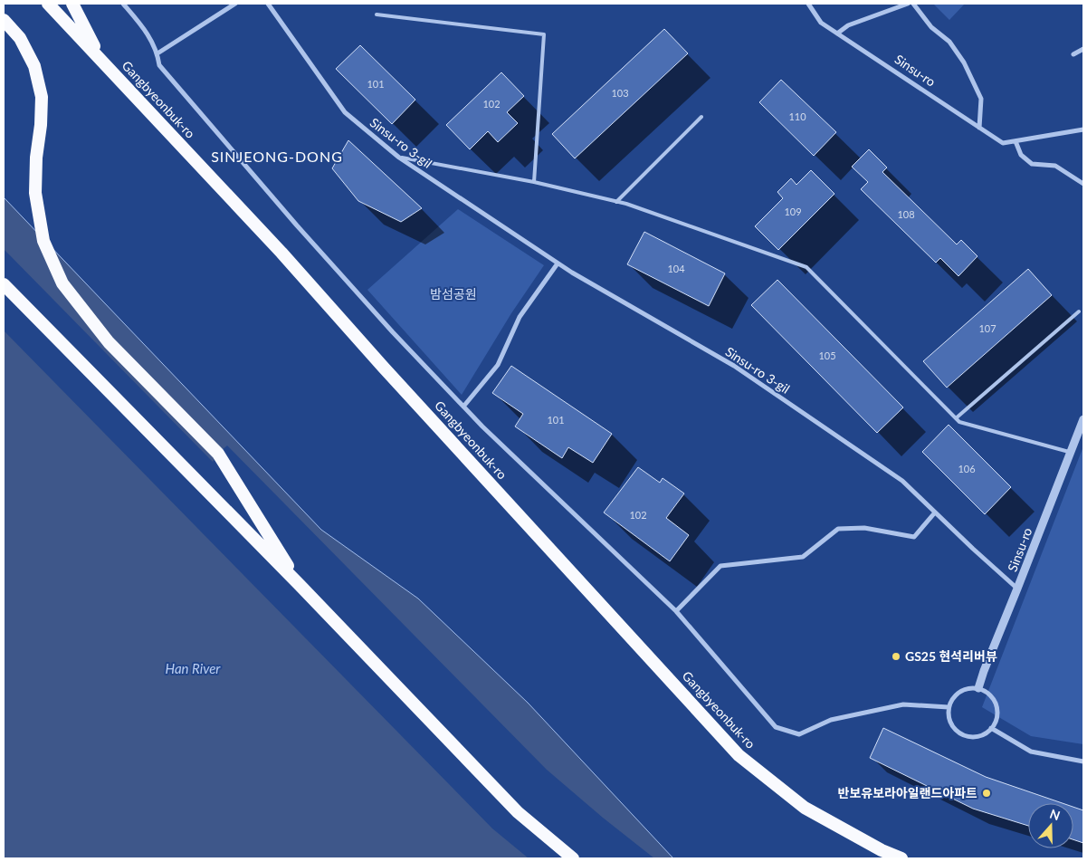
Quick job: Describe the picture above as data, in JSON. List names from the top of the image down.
{
  "streets": {
    "highway": ["Gangbyeonbuk-ro"],
    "street": ["Sinsu-ro", "Sinsu-ro 3-gil"]
  },
  "crossings": [
    ["Sinsu-ro", "Sinsu-ro 3-gil"]
  ],
  "districts": ["SINJEONG-DONG"],
  "water": ["Han River"],
  "parks": ["밤섬공원"],
  "places": ["GS25 현석리버뷰", "반보유보라아일랜드아파트"],
  "house_numbers": [
    "101",
    "103",
    "102",
    "110",
    "109",
    "108",
    "104",
    "107",
    "105",
    "101",
    "106",
    "102"
  ],
  "north": "top"
}
